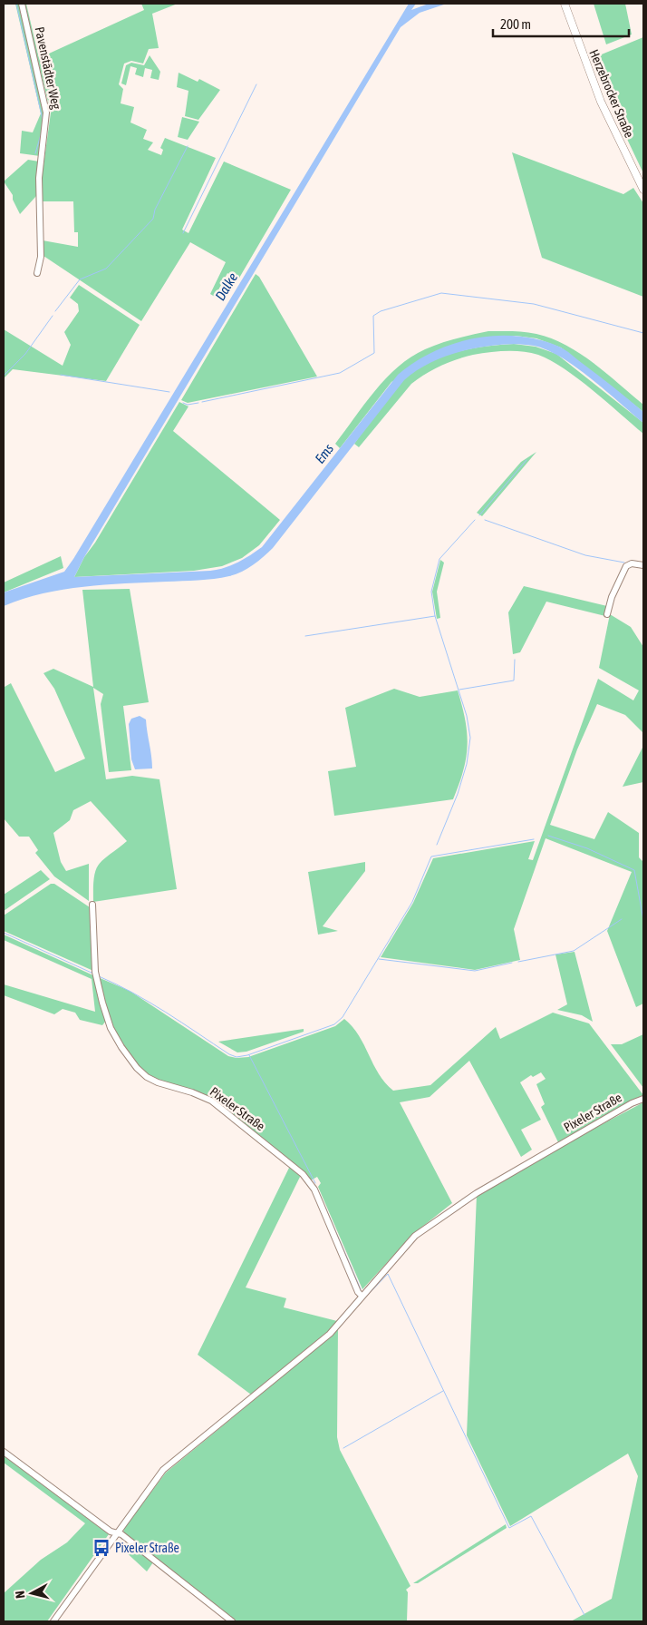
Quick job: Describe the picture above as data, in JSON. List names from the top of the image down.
{
  "streets": {
    "main road": ["Herzebrocker Straße"],
    "street": ["Pavenstädter Weg", "Pixeler Straße"]
  },
  "water": ["Dalke", "Ems"],
  "places": {
    "bus stop": ["Pixeler Straße"]
  },
  "scale_bar": "200 m",
  "north": "left"
}
